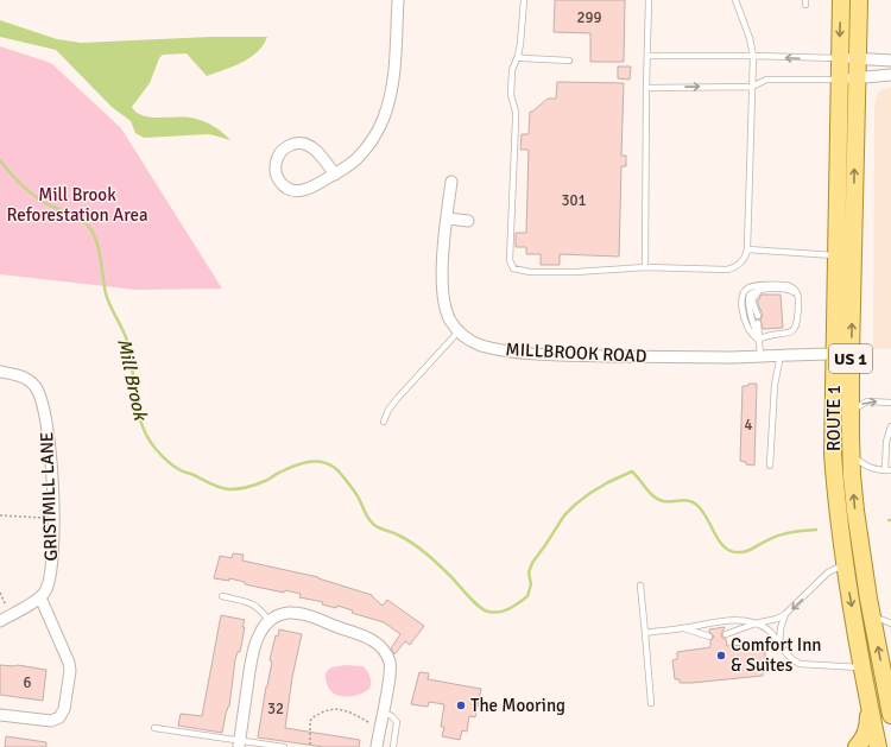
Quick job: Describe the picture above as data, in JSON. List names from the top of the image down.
{
  "streets": {
    "main road": ["US 1", "ROUTE 1"],
    "street": ["MILLBROOK ROAD", "GRISTMILL LANE"]
  },
  "crossings": [
    ["MILLBROOK ROAD", "ROUTE 1"]
  ],
  "water": ["Mill Brook"],
  "parks": ["Mill Brook Reforestation Area"],
  "places": ["Comfort Inn & Suites", "The Mooring"],
  "house_numbers": [
    "299",
    "301",
    "4",
    "6",
    "32"
  ]
}
